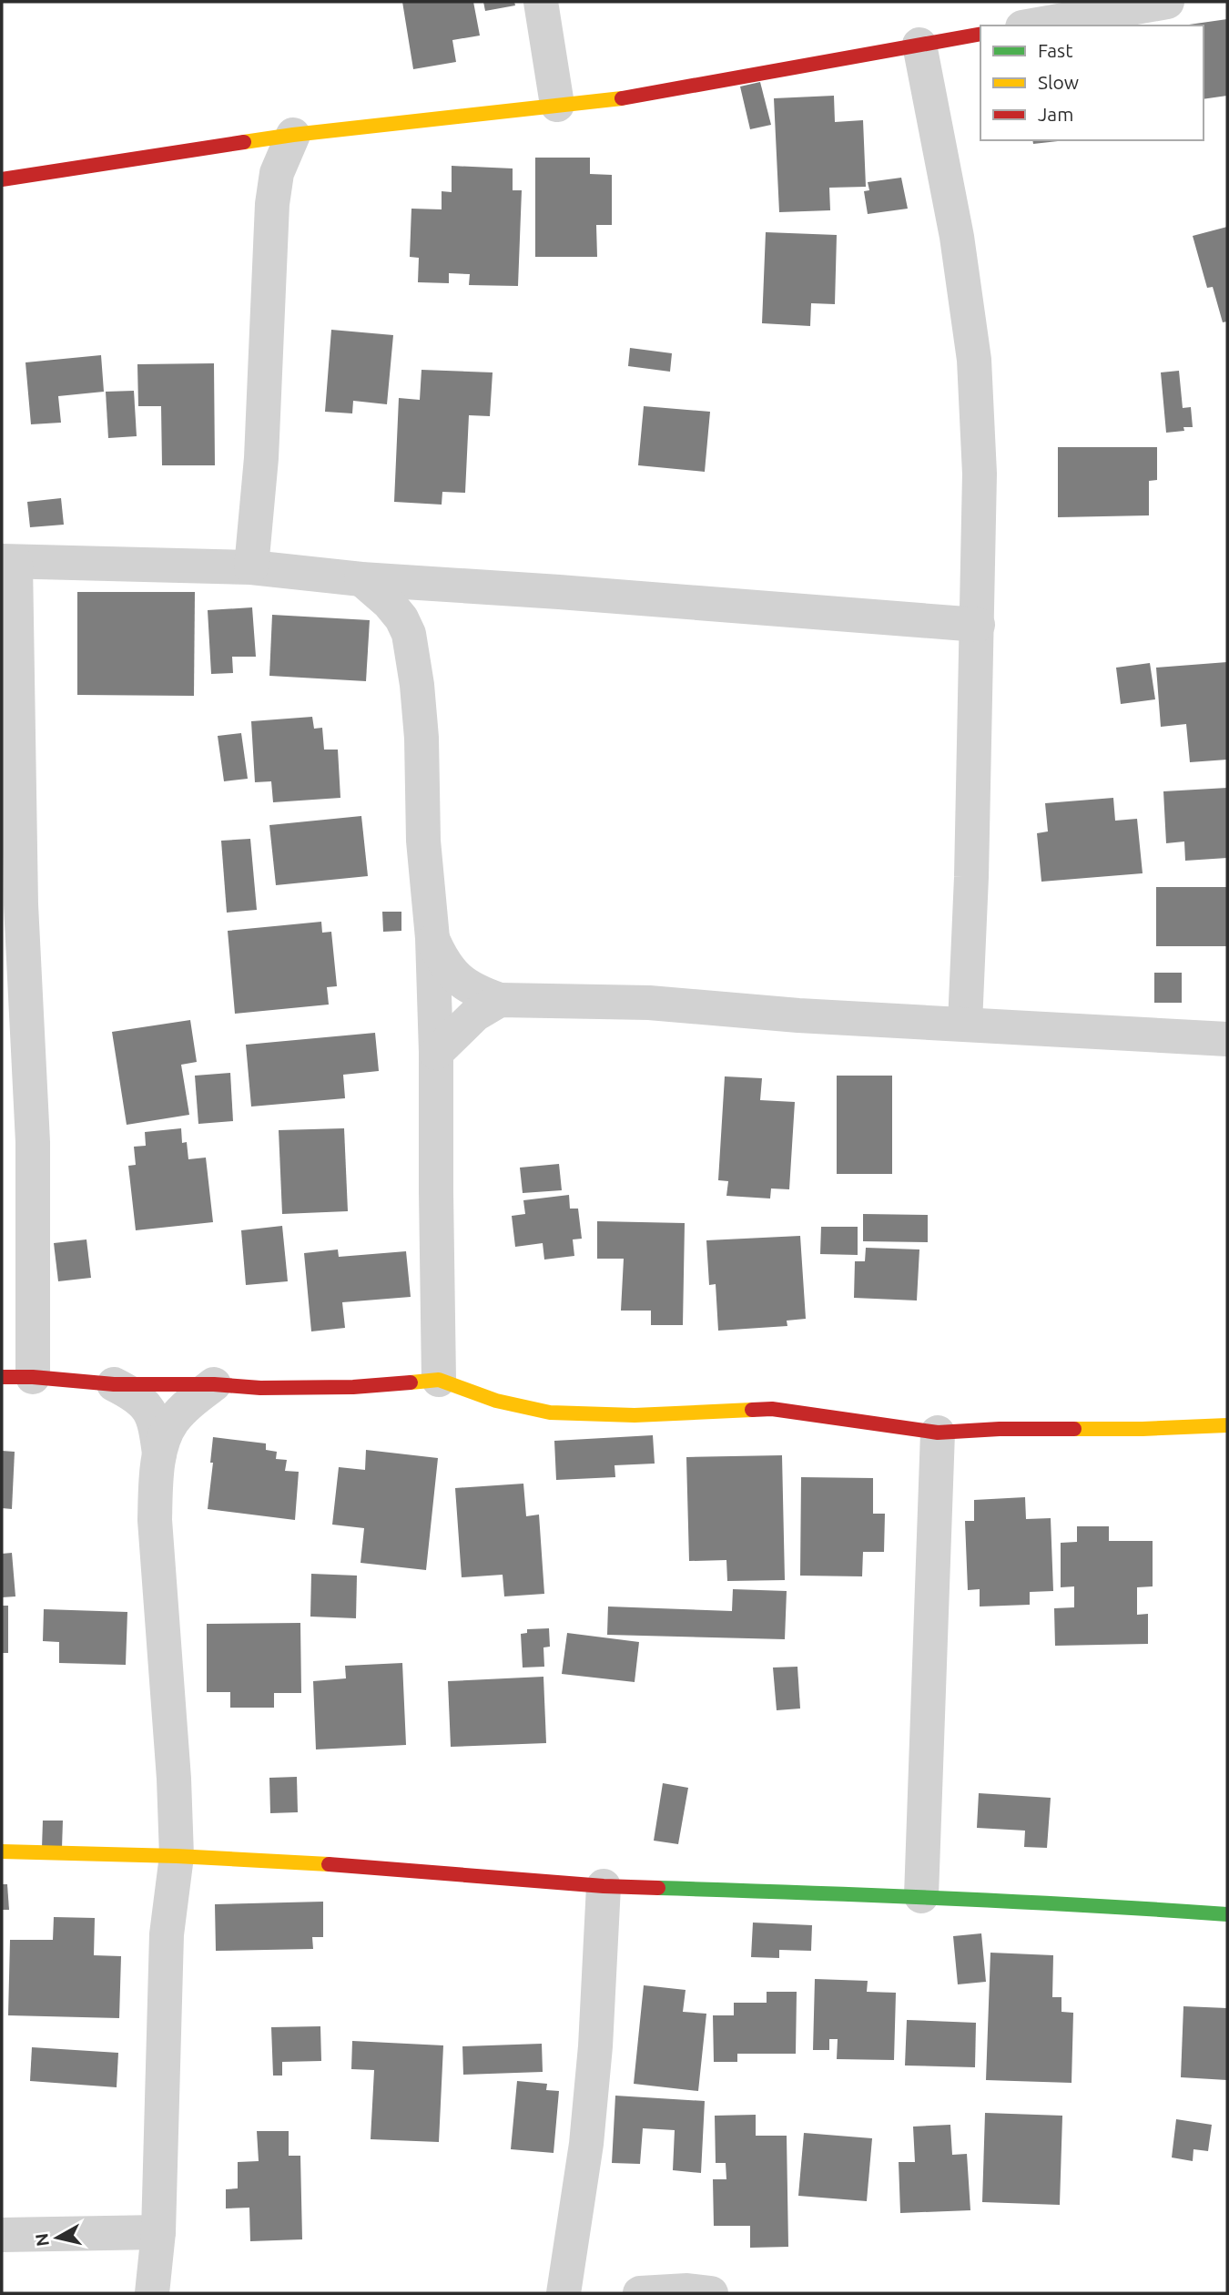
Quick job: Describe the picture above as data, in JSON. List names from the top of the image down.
{
  "legend": ["Fast", "Slow", "Jam"],
  "north": "left"
}
